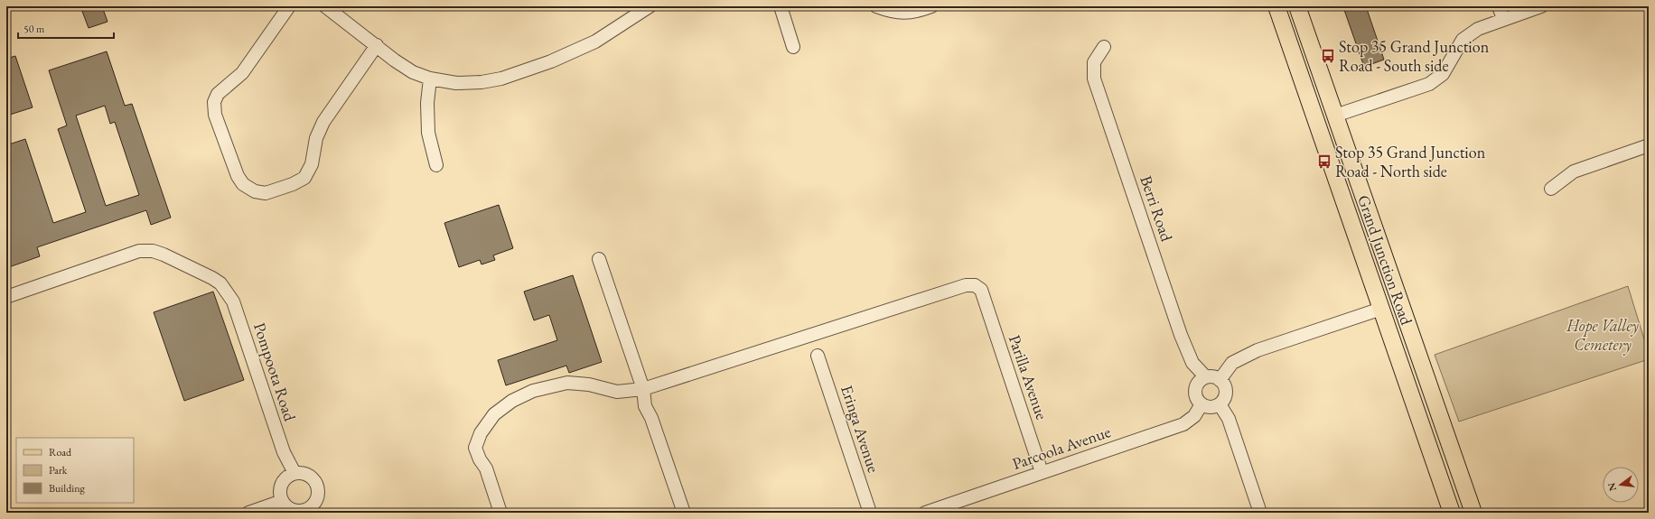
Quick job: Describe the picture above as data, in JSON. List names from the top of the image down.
{
  "streets": {
    "main road": ["Grand Junction Road"],
    "street": [
      "Berri Road",
      "Pompoota Road",
      "Parilla Avenue",
      "Eringa Avenue",
      "Parcoola Avenue"
    ]
  },
  "crossings": [
    ["Berri Road", "Parcoola Avenue"],
    ["Parilla Avenue", "Parcoola Avenue"]
  ],
  "parks": ["Hope Valley Cemetery"],
  "places": {
    "bus stop": ["Stop 35 Grand Junction Road - South side", "Stop 35 Grand Junction Road - North side"]
  },
  "legend": ["Road", "Park", "Building"],
  "scale_bar": "50 m",
  "north": "left"
}
